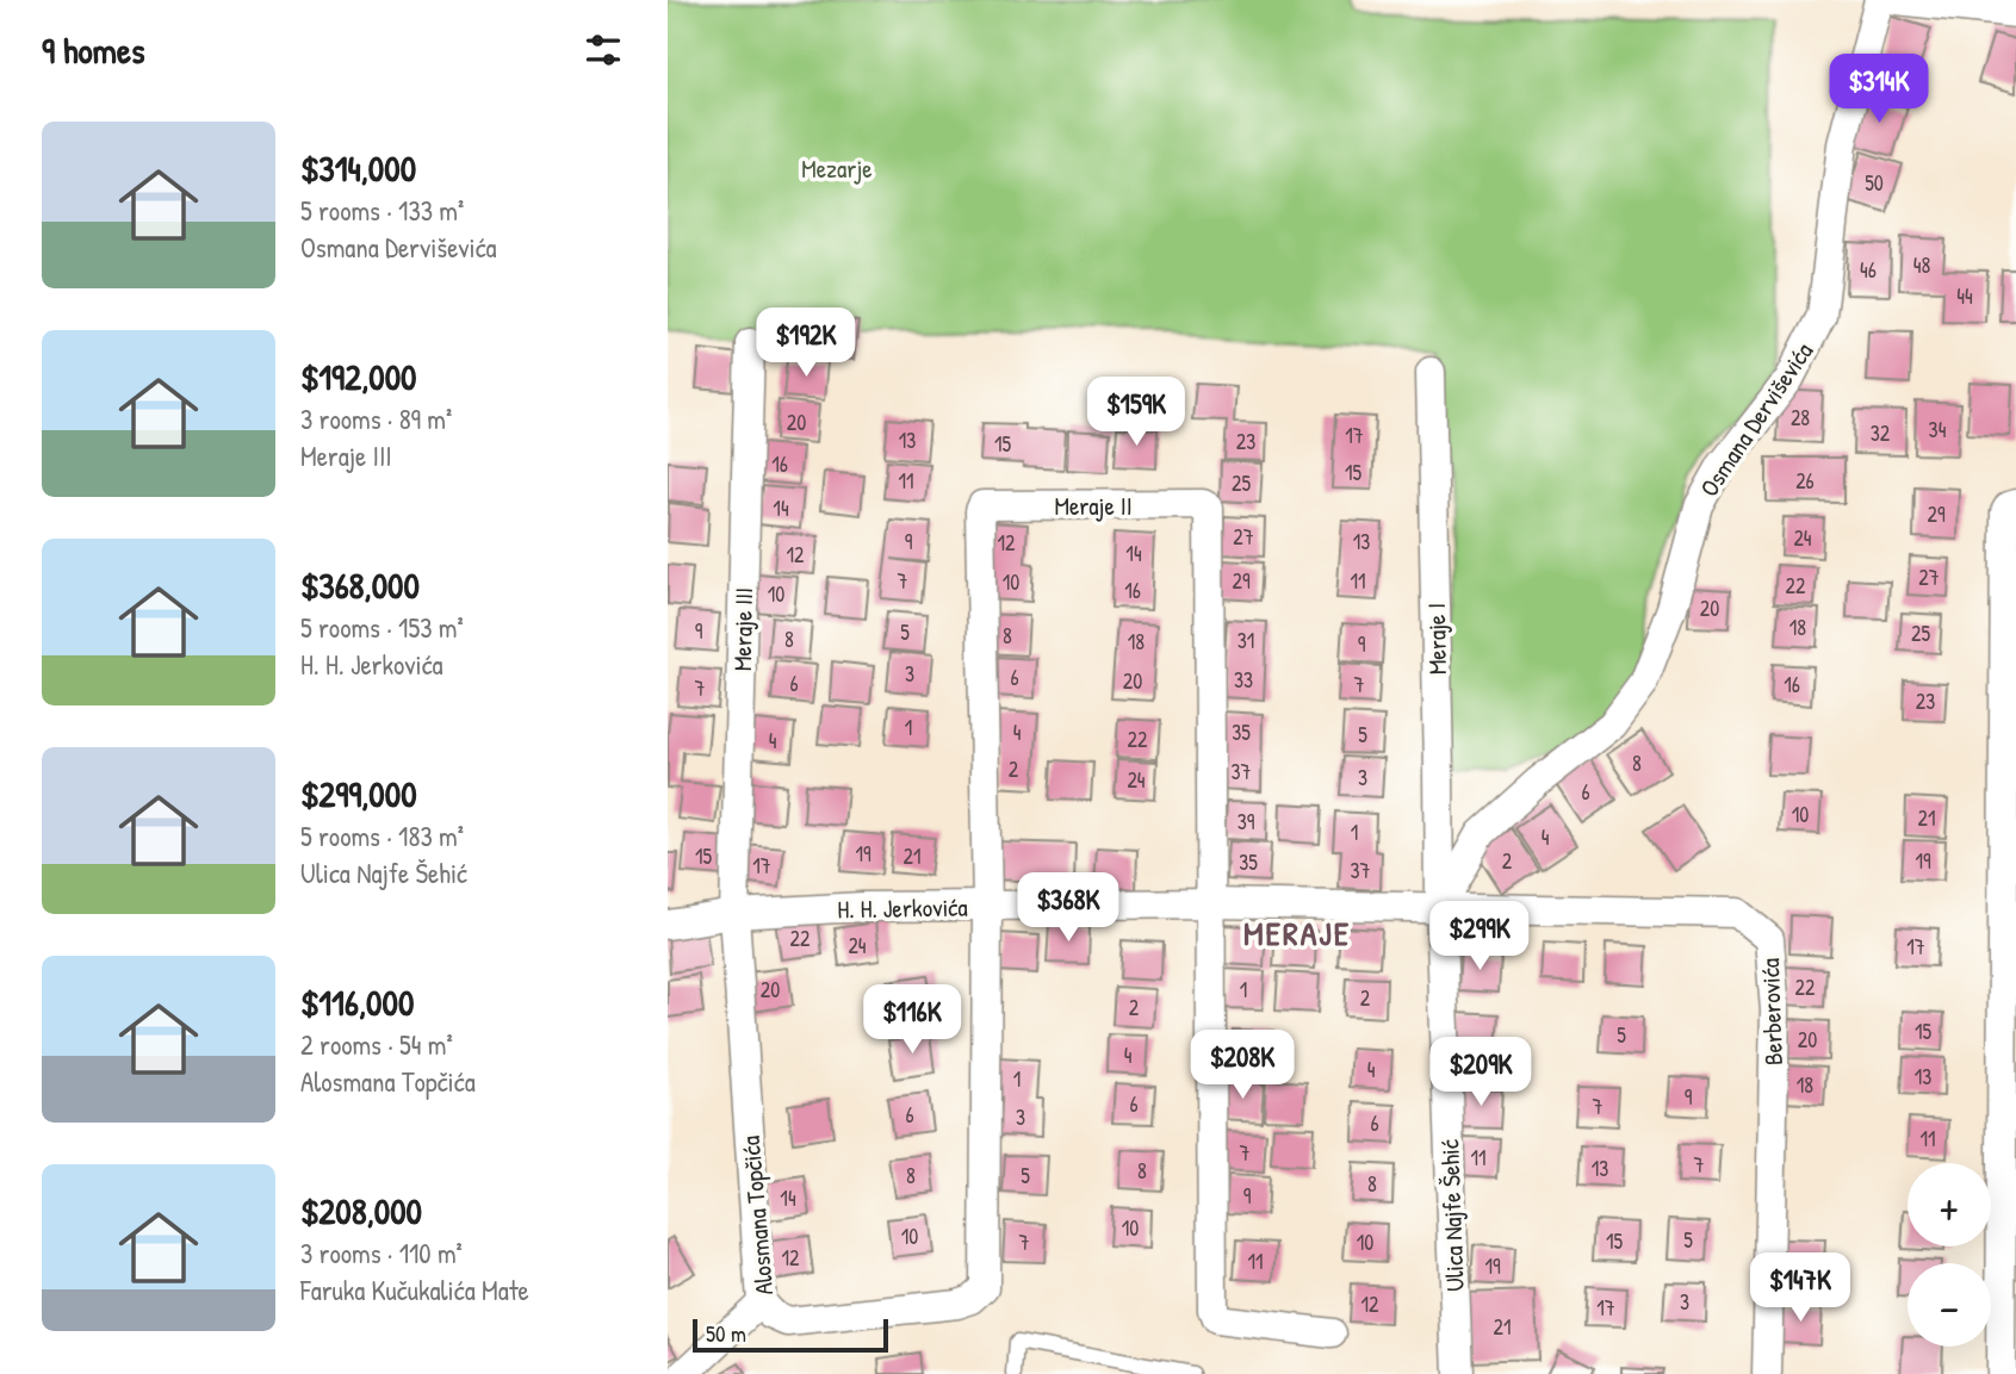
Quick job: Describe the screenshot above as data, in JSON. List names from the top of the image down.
{
  "streets": {
    "street": [
      "Osmana Derviševića",
      "Meraje II",
      "Meraje III",
      "Meraje I",
      "H. H. Jerkovića",
      "Berberovića",
      "Alosmana Topčića",
      "Ulica Najfe Šehić"
    ]
  },
  "crossings": [
    ["Osmana Derviševića", "Meraje I"],
    ["Osmana Derviševića", "H. H. Jerkovića"],
    ["Osmana Derviševića", "Berberovića"],
    ["Osmana Derviševića", "Ulica Najfe Šehić"],
    ["Meraje II", "H. H. Jerkovića"],
    ["Meraje II", "Alosmana Topčića"],
    ["Meraje III", "H. H. Jerkovića"],
    ["Meraje III", "Alosmana Topčića"],
    ["Meraje I", "H. H. Jerkovića"],
    ["Meraje I", "Berberovića"],
    ["Meraje I", "Ulica Najfe Šehić"],
    ["H. H. Jerkovića", "Berberovića"],
    ["H. H. Jerkovića", "Alosmana Topčića"],
    ["H. H. Jerkovića", "Ulica Najfe Šehić"],
    ["Berberovića", "Ulica Najfe Šehić"]
  ],
  "districts": ["MERAJE"],
  "parks": ["Mezarje"],
  "house_numbers": [
    "50",
    "48",
    "46",
    "44",
    "28",
    "20",
    "34",
    "32",
    "17",
    "13",
    "23",
    "15",
    "16",
    "15",
    "11",
    "26",
    "25",
    "14",
    "29",
    "27",
    "24",
    "9",
    "13",
    "12",
    "14",
    "12",
    "27",
    "7",
    "29",
    "11",
    "10",
    "22",
    "16",
    "10",
    "20",
    "18",
    "9",
    "5",
    "25",
    "8",
    "8",
    "31",
    "18",
    "9",
    "3",
    "6",
    "33",
    "20",
    "6",
    "7",
    "16",
    "7",
    "23",
    "1",
    "4",
    "35",
    "5",
    "22",
    "4",
    "8",
    "2",
    "37",
    "3",
    "24",
    "6",
    "10",
    "21",
    "39",
    "1",
    "4",
    "19",
    "15",
    "21",
    "2",
    "19",
    "35",
    "17",
    "37",
    "22",
    "24",
    "17",
    "22",
    "20",
    "1",
    "2",
    "2",
    "15",
    "5",
    "20",
    "4",
    "4",
    "13",
    "1",
    "18",
    "9",
    "6",
    "7",
    "6",
    "3",
    "6",
    "11",
    "7",
    "11",
    "7",
    "13",
    "8",
    "8",
    "5",
    "8",
    "9",
    "14",
    "10",
    "10",
    "5",
    "15",
    "7",
    "10",
    "12",
    "11",
    "19",
    "3",
    "12",
    "17",
    "21"
  ],
  "scale_bar": "50 m",
  "page": {
    "heading": "9 homes",
    "price": [
      "$314K",
      "$192K",
      "$159K",
      "$368K",
      "$299K",
      "$116K",
      "$208K",
      "$209K",
      "$147K"
    ],
    "list": [
      {
        "name": "$314,000",
        "note": "5 rooms · 133 m² · Osmana Derviševića"
      },
      {
        "name": "$192,000",
        "note": "3 rooms · 89 m² · Meraje III"
      },
      {
        "name": "$368,000",
        "note": "5 rooms · 153 m² · H. H. Jerkovića"
      },
      {
        "name": "$299,000",
        "note": "5 rooms · 183 m² · Ulica Najfe Šehić"
      },
      {
        "name": "$116,000",
        "note": "2 rooms · 54 m² · Alosmana Topčića"
      },
      {
        "name": "$208,000",
        "note": "3 rooms · 110 m² · Faruka Kučukalića Mate"
      }
    ],
    "map_buttons": ["+", "−"],
    "scale": "50 m"
  }
}
